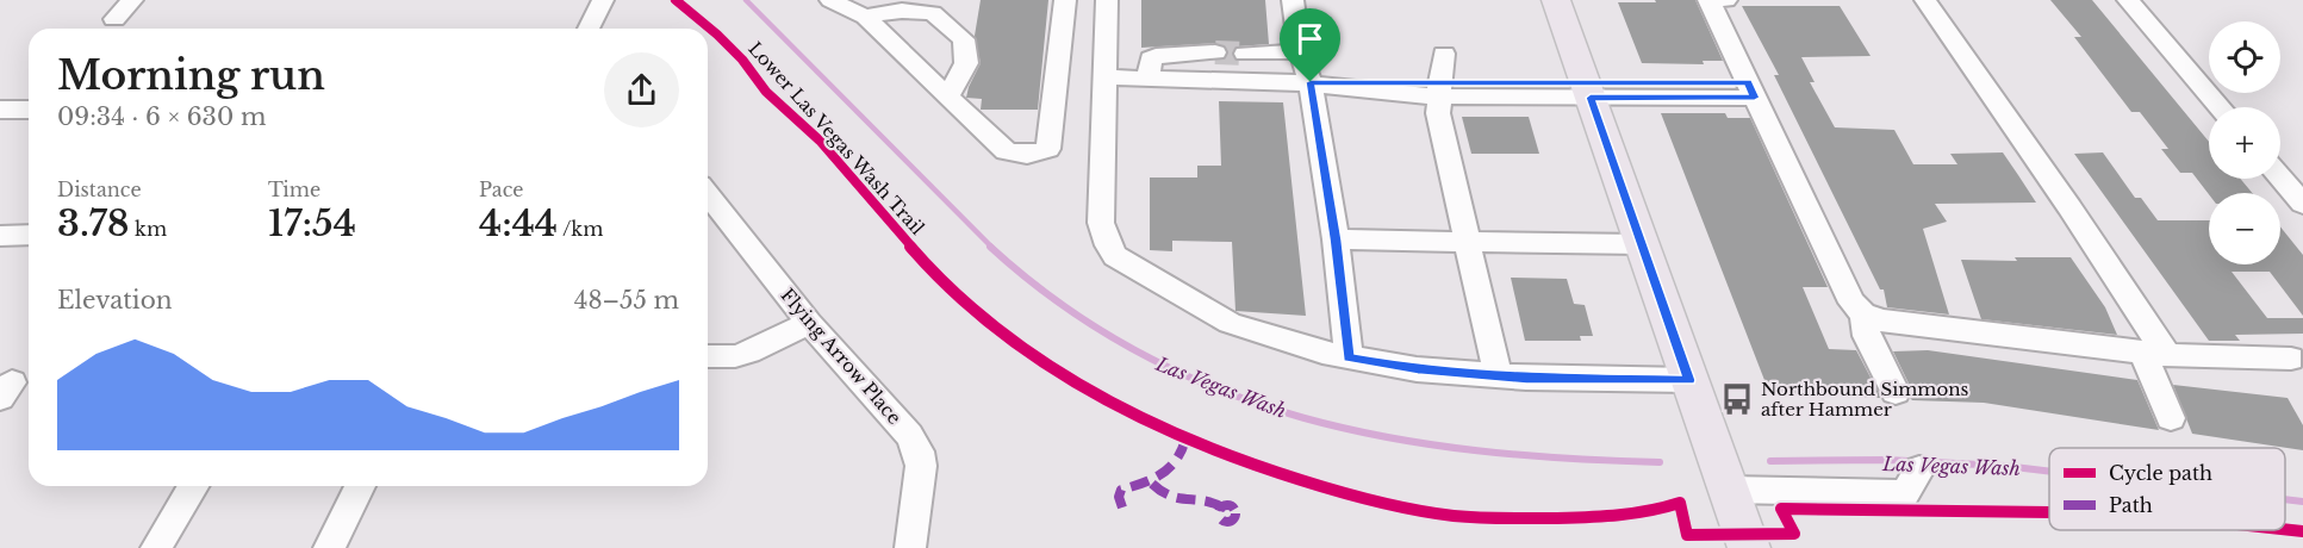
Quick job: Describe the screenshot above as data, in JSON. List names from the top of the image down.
{
  "streets": {
    "street": ["Flying Arrow Place"],
    "cycle path": ["Lower Las Vegas Wash Trail"]
  },
  "water": ["Las Vegas Wash"],
  "places": {
    "bus stop": ["Northbound Simmons after Hammer"]
  },
  "legend": ["Cycle path", "Path"],
  "page": {
    "map_buttons": ["+", "−"],
    "heading": ["Morning run", "09:34 · 6 × 630 m"],
    "stats": [
      ["Distance", "3.78 km"],
      ["Time", "17:54"],
      ["Pace", "4:44 /km"]
    ],
    "chart": ["Elevation", "48–55 m"]
  }
}
